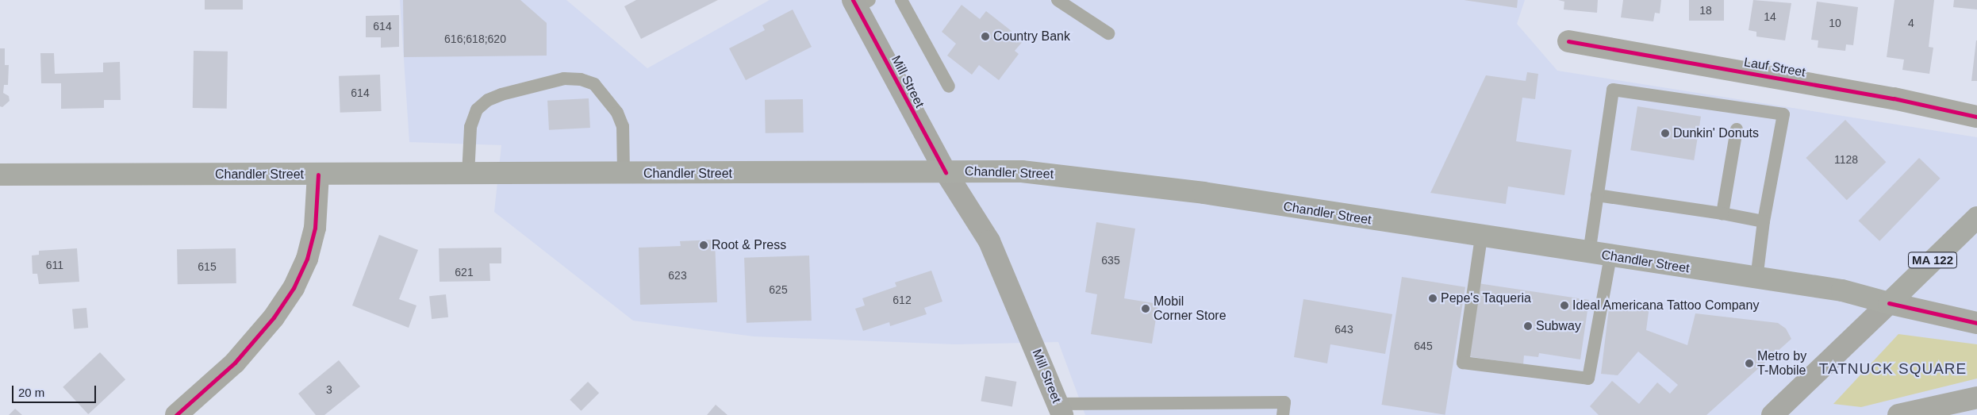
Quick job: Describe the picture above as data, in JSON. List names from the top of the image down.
{
  "streets": {
    "main road": ["Mill Street", "Chandler Street", "MA 122"],
    "street": ["Lauf Street"]
  },
  "crossings": [
    ["Mill Street", "Chandler Street"],
    ["Chandler Street", "MA 122"]
  ],
  "districts": ["TATNUCK SQUARE"],
  "places": [
    "Country Bank",
    "Dunkin' Donuts",
    "Root & Press",
    "Pepe's Taqueria",
    "Ideal Americana Tattoo Company",
    "Mobil Corner Store",
    "Subway",
    "Metro by T-Mobile"
  ],
  "house_numbers": [
    "18",
    "14",
    "10",
    "4",
    "614",
    "616;618;620",
    "614",
    "1128",
    "635",
    "611",
    "615",
    "621",
    "623",
    "625",
    "612",
    "643",
    "645",
    "3"
  ],
  "scale_bar": "20 m"
}
